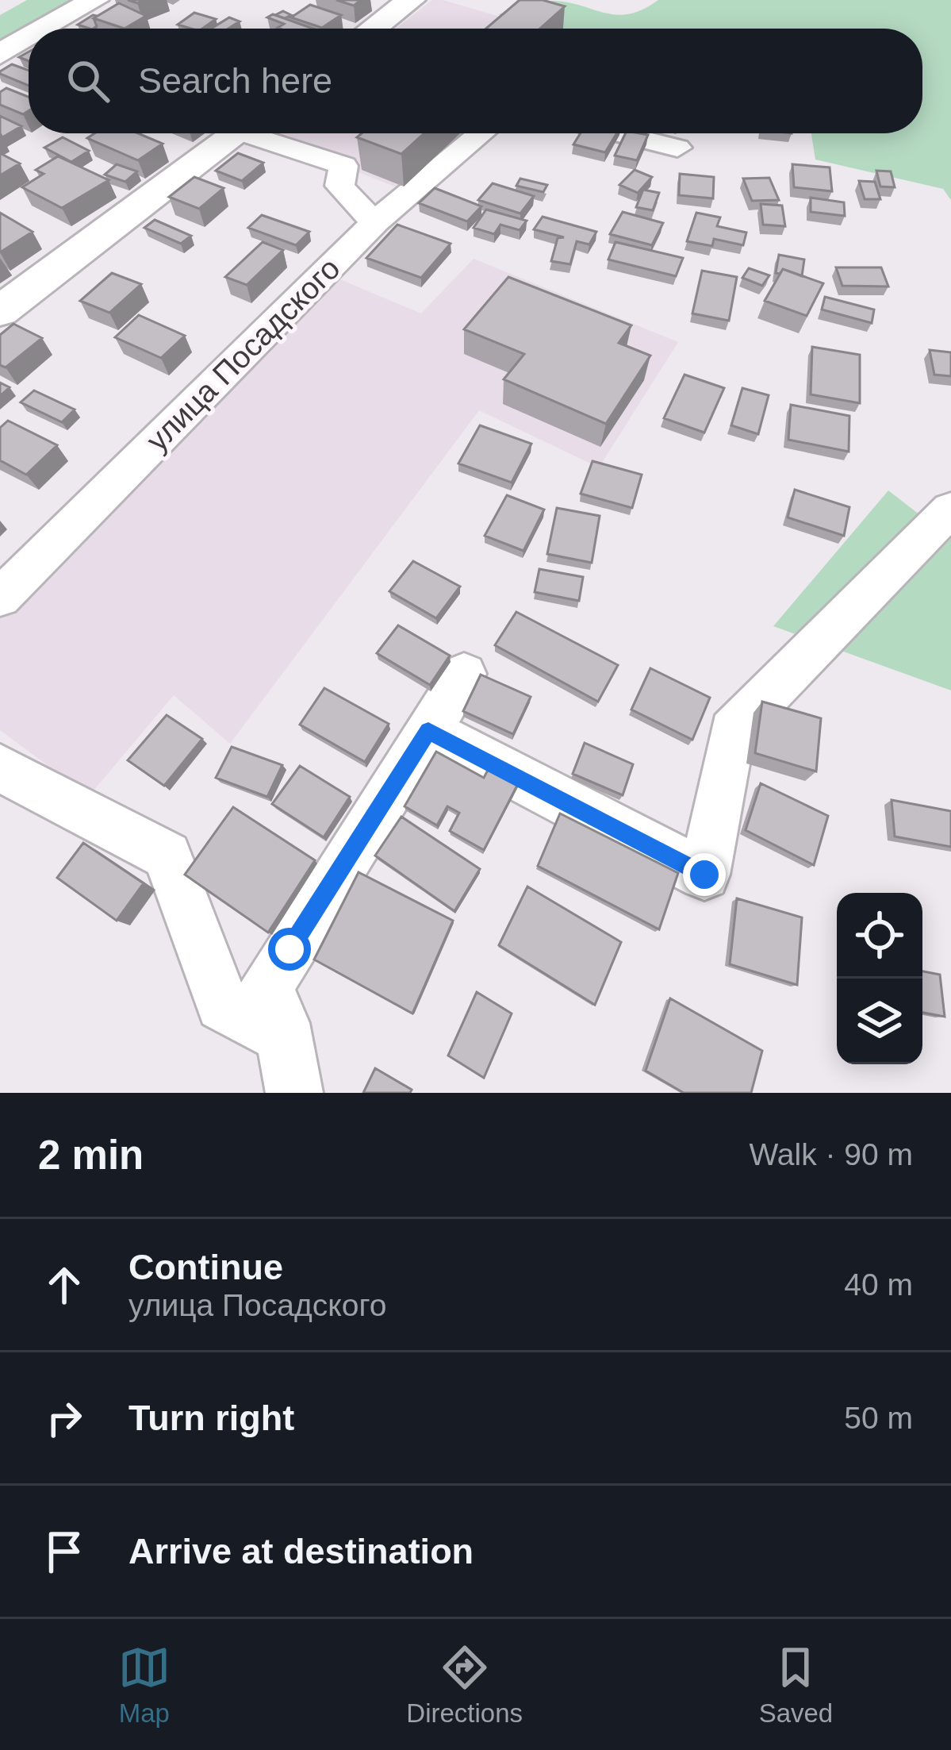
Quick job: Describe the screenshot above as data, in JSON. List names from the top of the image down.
{
  "streets": {
    "street": ["улица Посадского"]
  },
  "page": {
    "search": "Search here",
    "heading": ["2 min", "Walk · 90 m"],
    "list": [
      ["Continue", "улица Посадского", "40 m"],
      ["Turn right", "50 m"],
      "Arrive at destination"
    ],
    "nav": ["Map", "Directions", "Saved"]
  }
}
